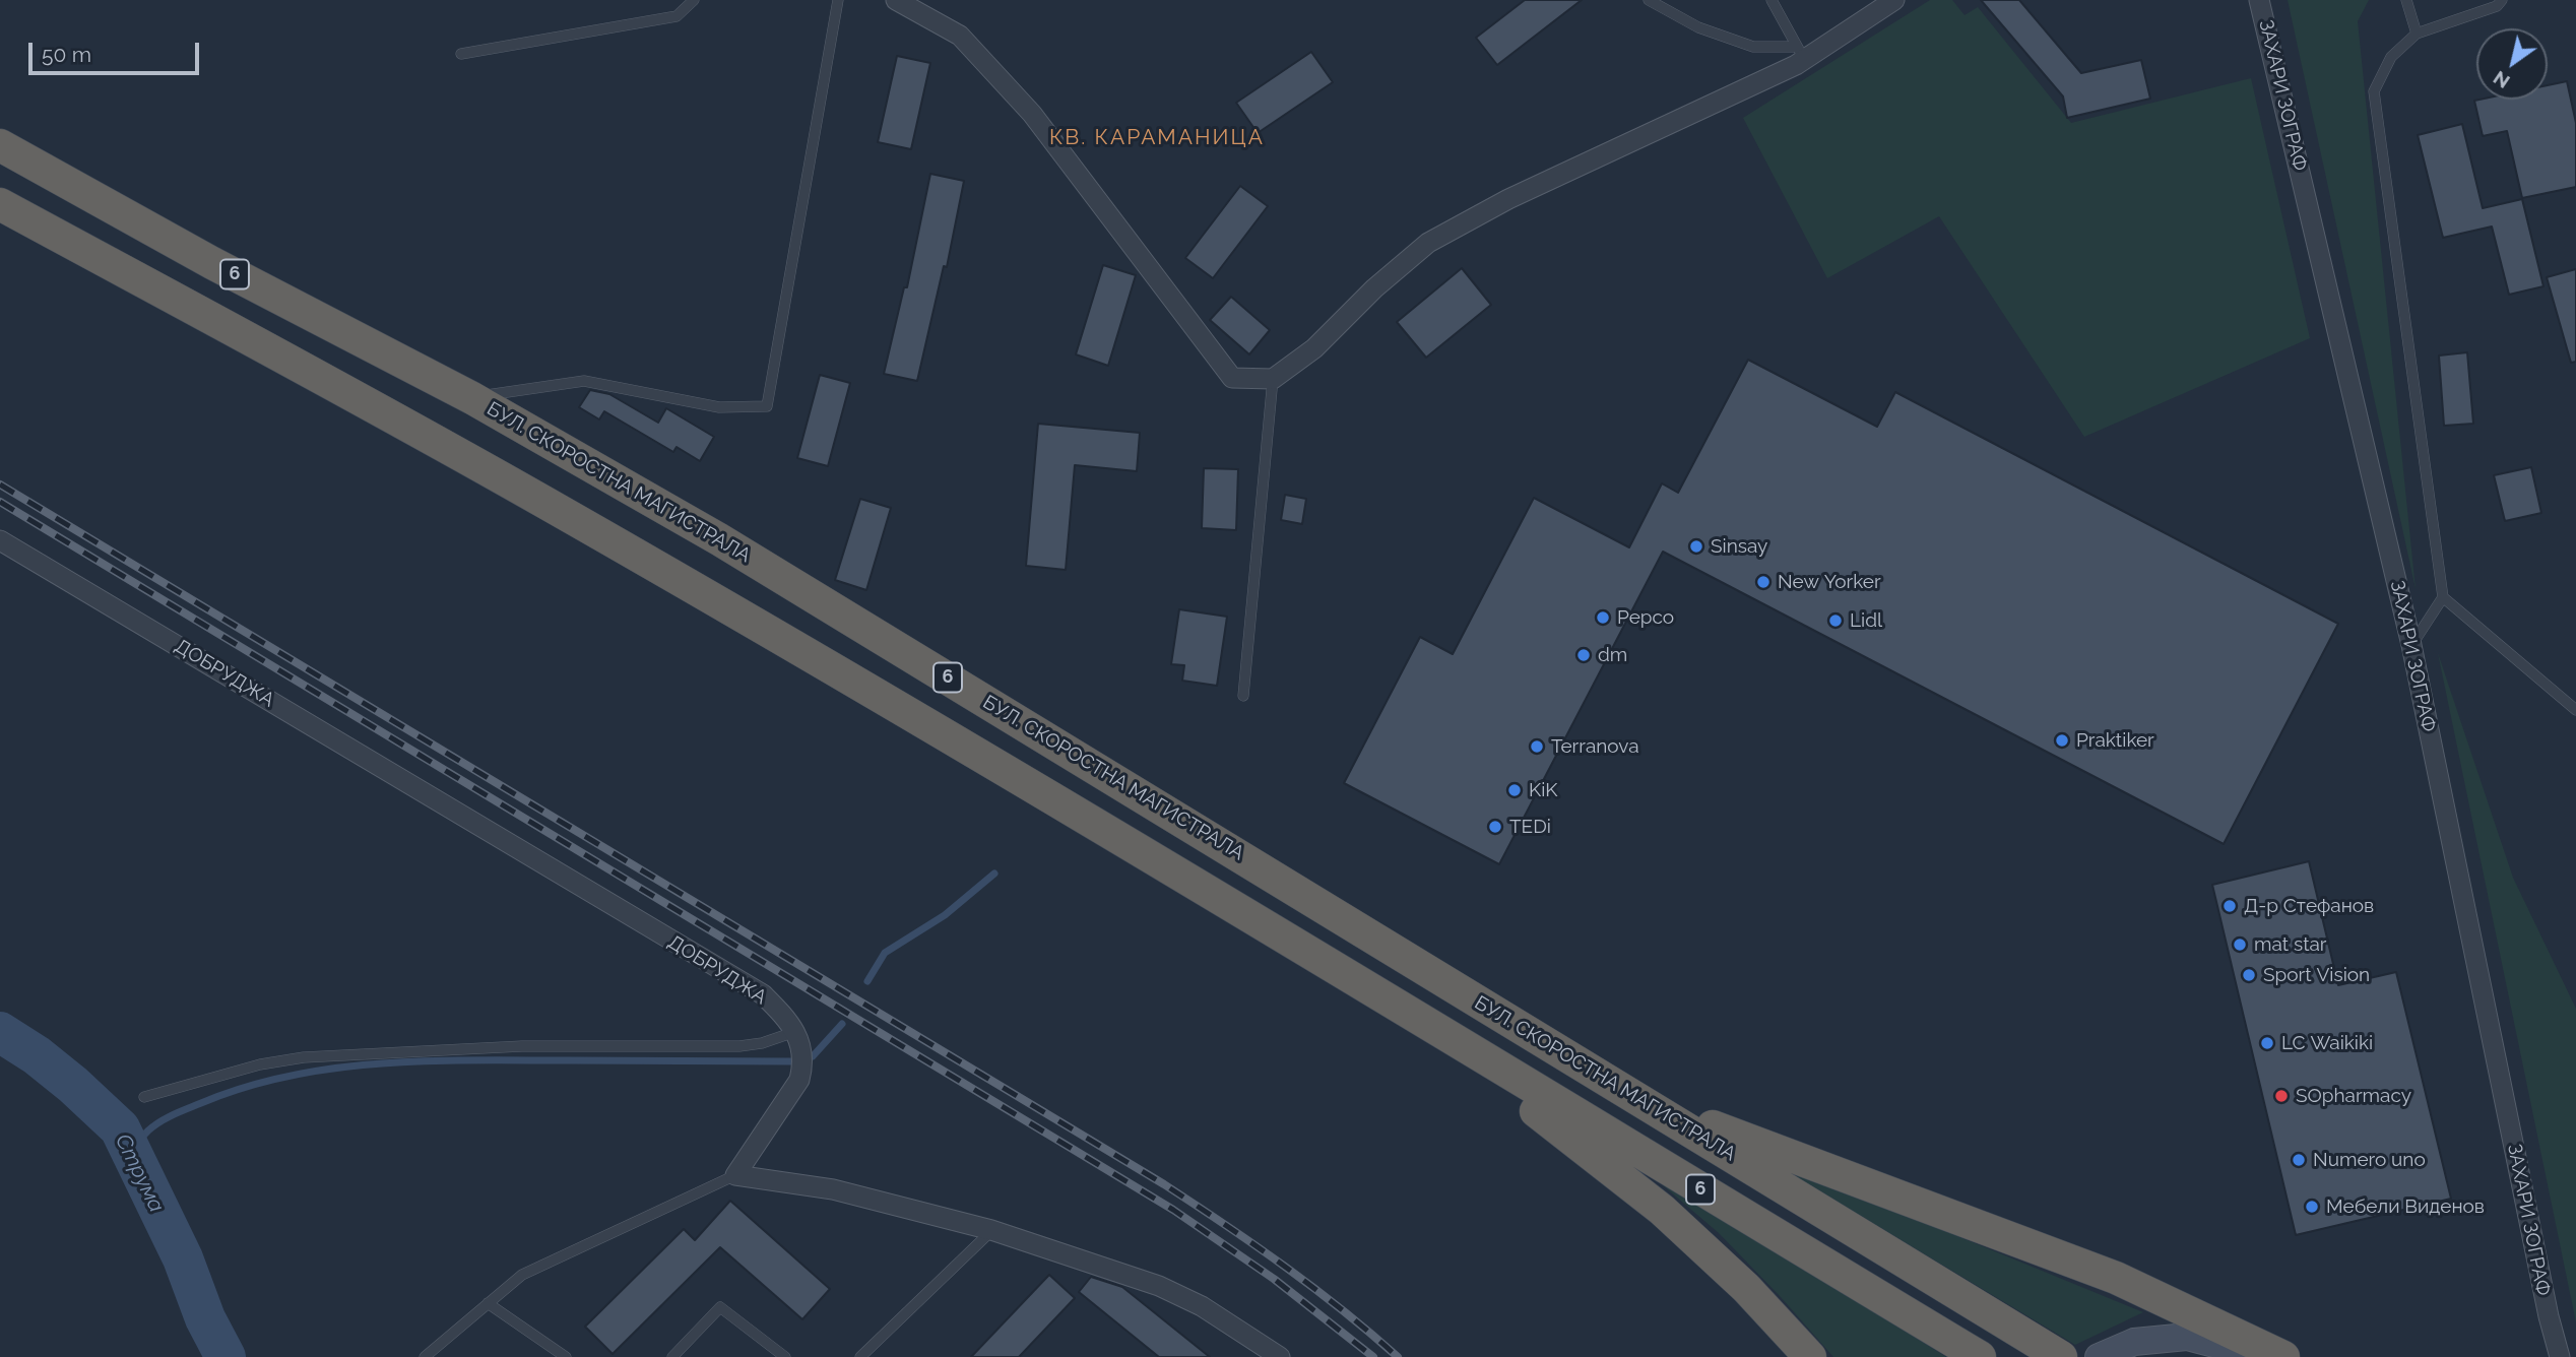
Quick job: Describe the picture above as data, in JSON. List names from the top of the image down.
{
  "streets": {
    "highway": ["6", "БУЛ. СКОРОСТНА МАГИСТРАЛА"],
    "street": ["ЗАХАРИ ЗОГРАФ", "ДОБРУДЖА"]
  },
  "districts": ["КВ. КАРАМАНИЦА"],
  "water": ["Струма"],
  "places": [
    "Sinsay",
    "New Yorker",
    "Pepco",
    "Lidl",
    "dm",
    "Praktiker",
    "Terranova",
    "KiK",
    "TEDi",
    "Д-р Стефанов",
    "mat star",
    "Sport Vision",
    "LC Waikiki",
    "SOpharmacy",
    "Numero uno",
    "Мебели Виденов"
  ],
  "scale_bar": "50 m",
  "north": "bottom left"
}
